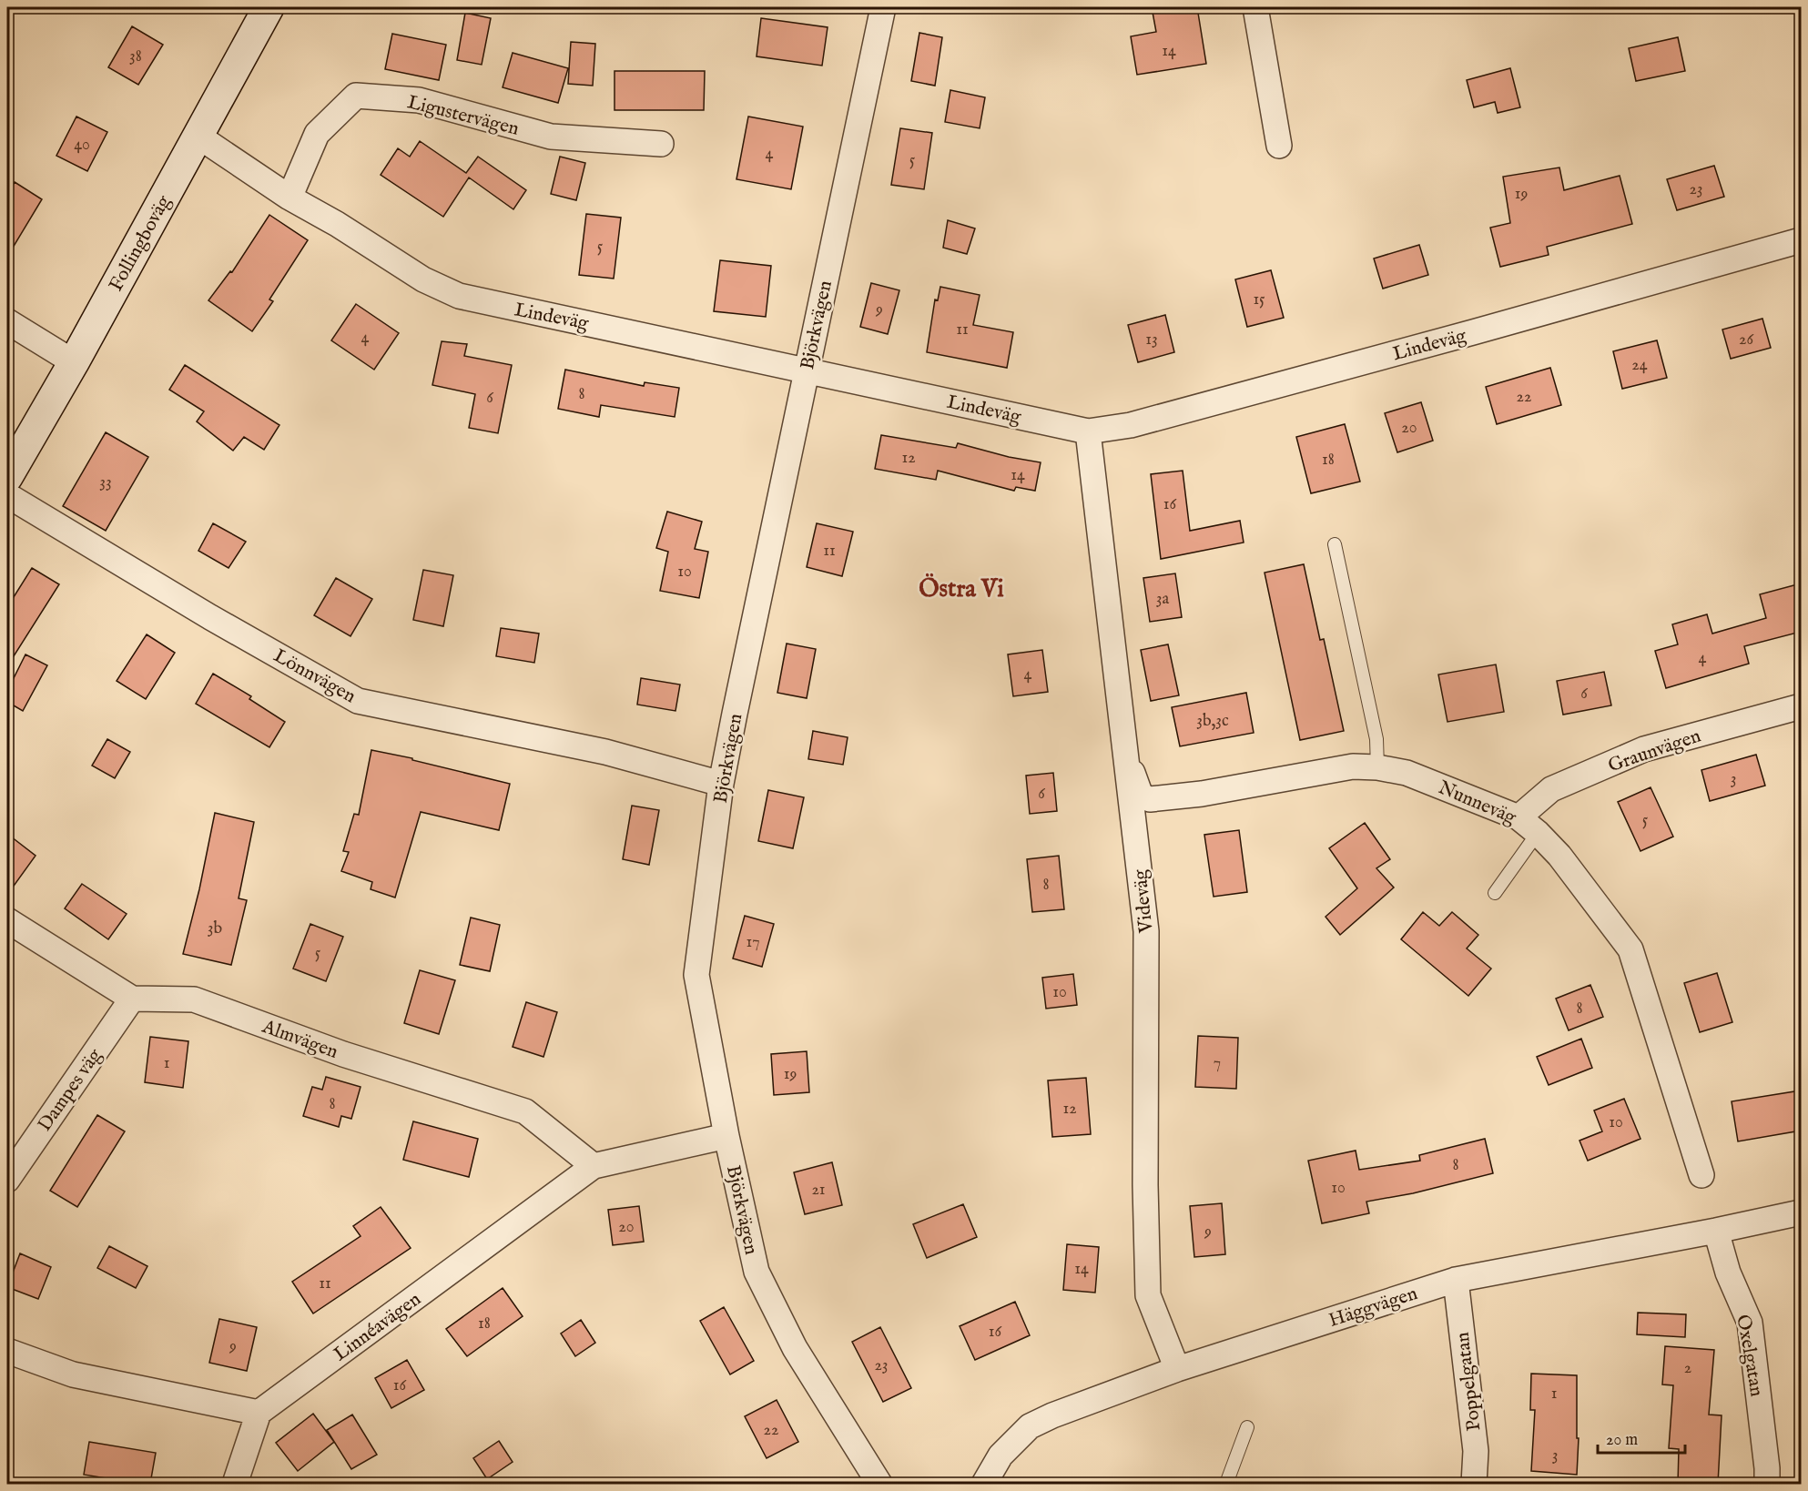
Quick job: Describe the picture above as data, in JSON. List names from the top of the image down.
{
  "streets": {
    "main road": ["Follingboväg"],
    "street": [
      "Ligustervägen",
      "Lindeväg",
      "Björkvägen",
      "Lönnvägen",
      "Graunvägen",
      "Nunneväg",
      "Videväg",
      "Almvägen",
      "Dampes väg",
      "Häggvägen",
      "Linnéavägen",
      "Oxelgatan",
      "Poppelgatan"
    ]
  },
  "crossings": [
    ["Ligustervägen", "Lindeväg"],
    ["Follingboväg", "Lindeväg"],
    ["Lindeväg", "Björkvägen"],
    ["Lindeväg", "Videväg"],
    ["Björkvägen", "Lönnvägen"],
    ["Björkvägen", "Linnéavägen"],
    ["Graunvägen", "Nunneväg"],
    ["Nunneväg", "Videväg"],
    ["Videväg", "Häggvägen"],
    ["Almvägen", "Dampes väg"],
    ["Almvägen", "Linnéavägen"],
    ["Häggvägen", "Oxelgatan"],
    ["Häggvägen", "Poppelgatan"]
  ],
  "districts": ["Östra Vi"],
  "house_numbers": [
    "14",
    "38",
    "40",
    "4",
    "5",
    "23",
    "19",
    "5",
    "15",
    "9",
    "11",
    "4",
    "13",
    "26",
    "24",
    "8",
    "22",
    "6",
    "20",
    "12",
    "18",
    "14",
    "33",
    "16",
    "11",
    "10",
    "3a",
    "4",
    "4",
    "6",
    "3b,3c",
    "3",
    "6",
    "5",
    "8",
    "3b",
    "17",
    "5",
    "10",
    "8",
    "1",
    "7",
    "19",
    "8",
    "12",
    "10",
    "8",
    "10",
    "21",
    "20",
    "9",
    "14",
    "11",
    "18",
    "16",
    "9",
    "23",
    "2",
    "16",
    "1",
    "22",
    "3"
  ],
  "scale_bar": "20 m"
}
